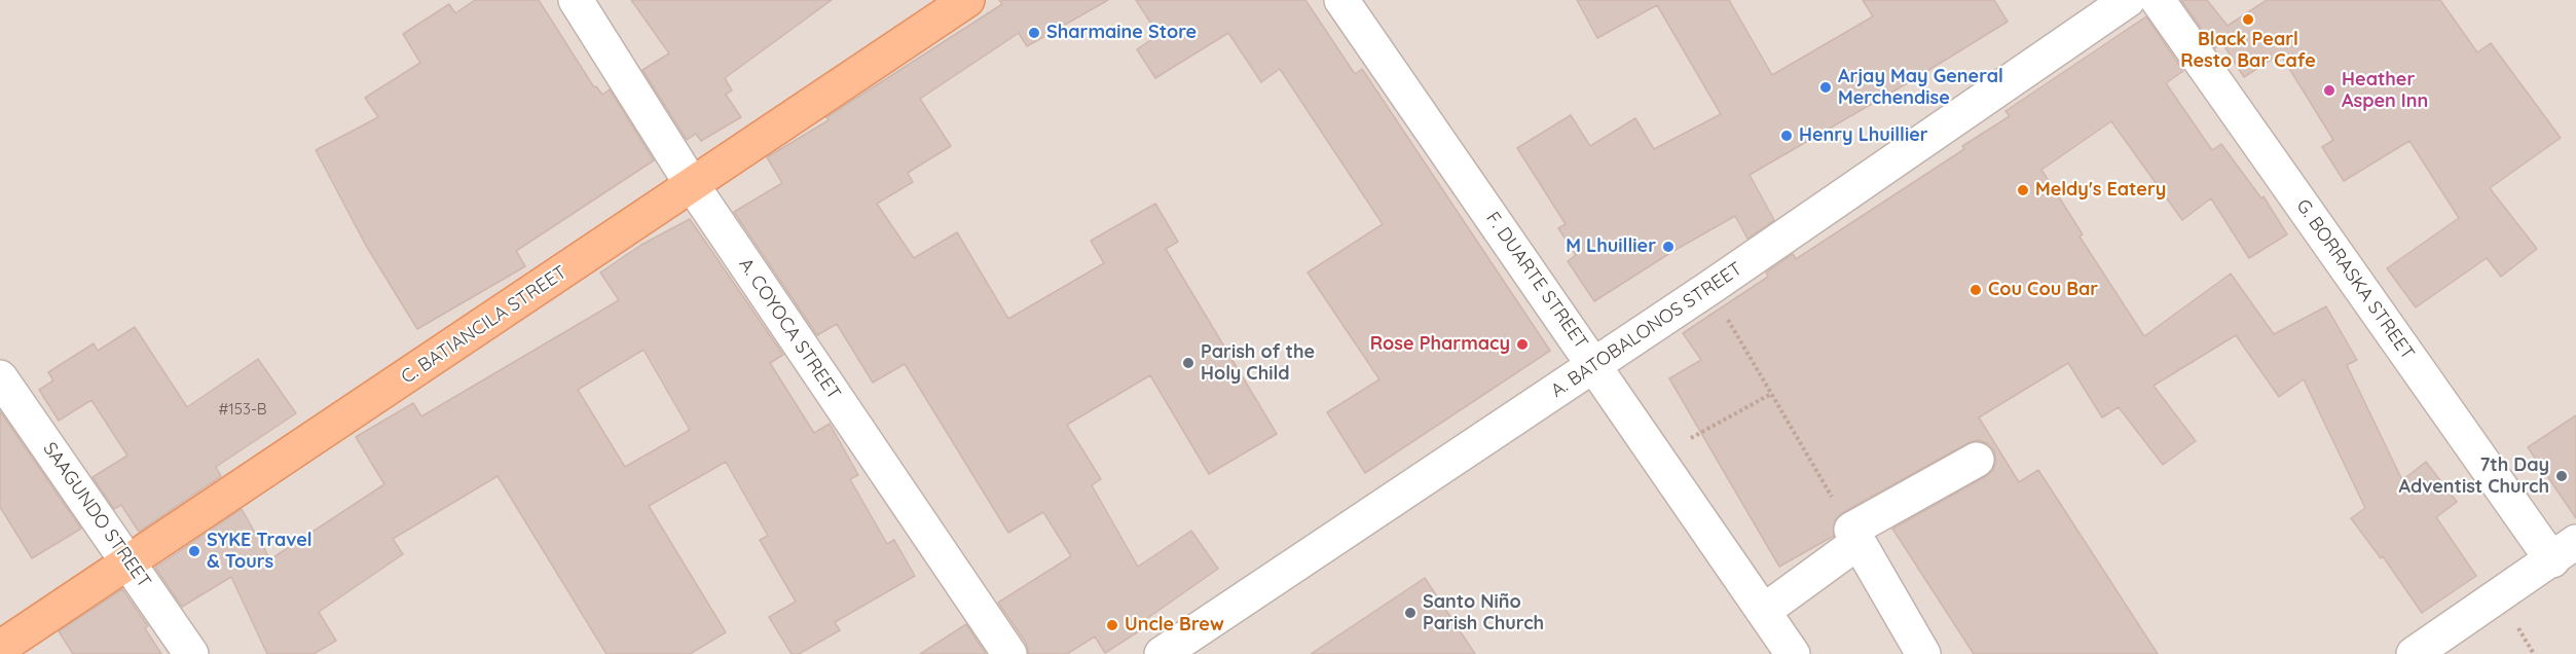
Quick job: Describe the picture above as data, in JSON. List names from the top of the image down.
{
  "streets": {
    "main road": ["C. BATIANCILA STREET"],
    "street": [
      "G. BORRASKA STREET",
      "F. DUARTE STREET",
      "A. COYOCA STREET",
      "A. BATOBALONOS STREET",
      "SAAGUNDO STREET"
    ]
  },
  "crossings": [
    ["F. DUARTE STREET", "A. BATOBALONOS STREET"],
    ["C. BATIANCILA STREET", "A. COYOCA STREET"],
    ["C. BATIANCILA STREET", "SAAGUNDO STREET"]
  ],
  "places": [
    "Black Pearl Resto Bar Cafe",
    "Sharmaine Store",
    "Arjay May General Merchendise",
    "Heather Aspen Inn",
    "Henry Lhuillier",
    "Meldy's Eatery",
    "M Lhuillier",
    "Cou Cou Bar",
    "Rose Pharmacy",
    "Parish of the Holy Child",
    "7th Day Adventist Church",
    "SYKE Travel & Tours",
    "Santo Niño Parish Church",
    "Uncle Brew"
  ],
  "house_numbers": ["#153-B"]
}
